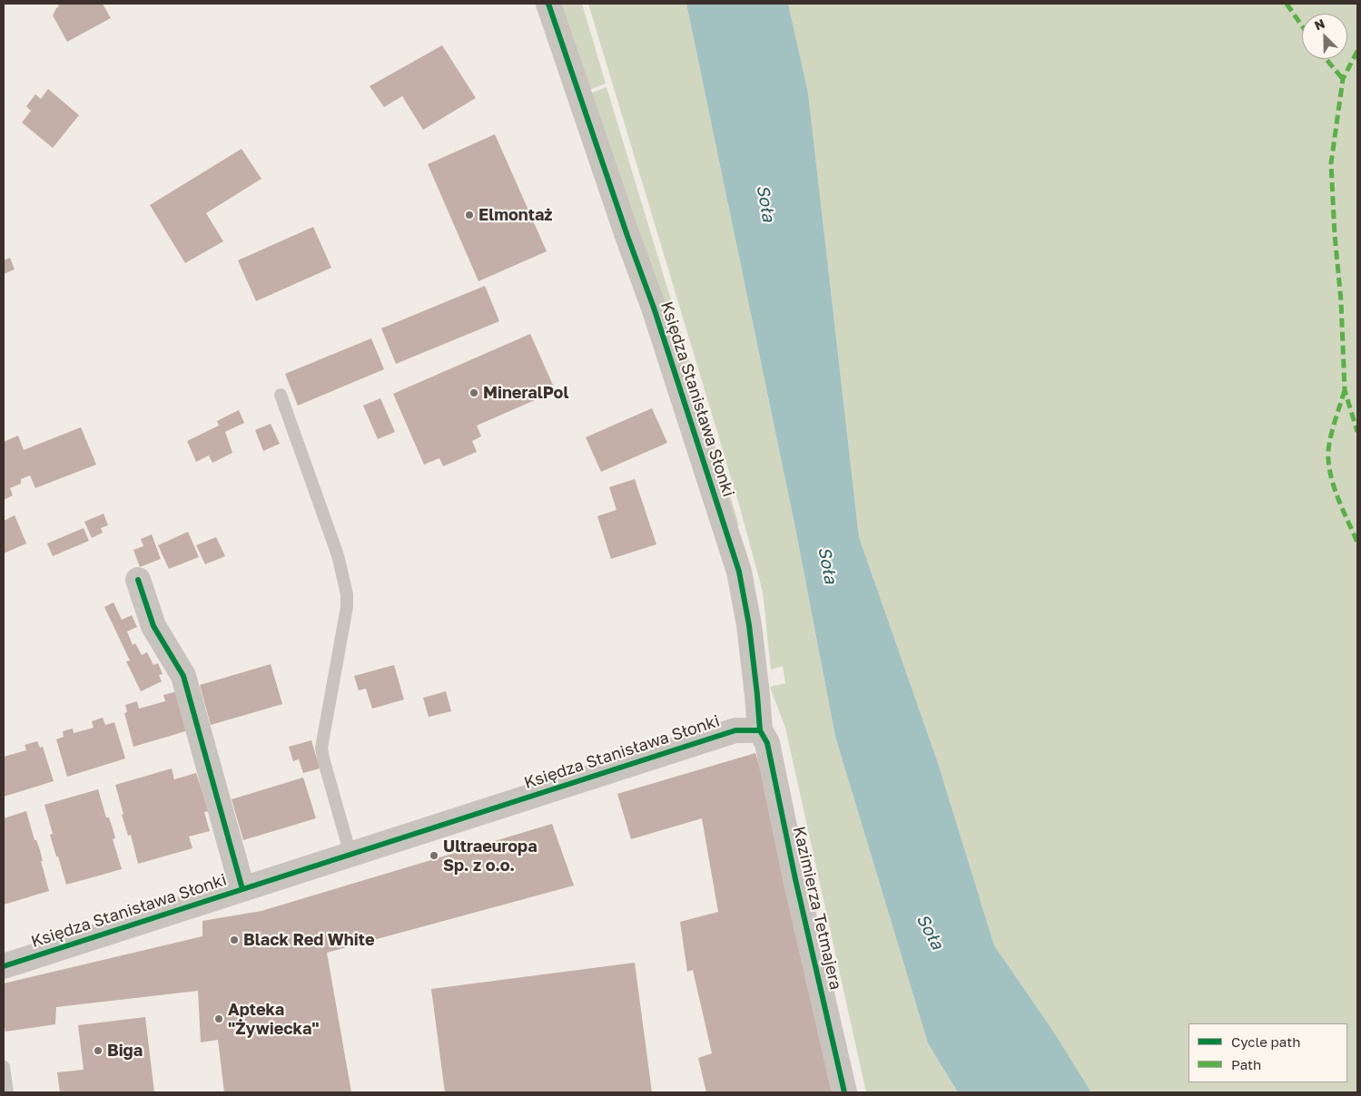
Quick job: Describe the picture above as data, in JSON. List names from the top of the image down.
{
  "streets": {
    "street": ["Księdza Stanisława Słonki", "Kazimierza Tetmajera"]
  },
  "crossings": [
    ["Księdza Stanisława Słonki", "Kazimierza Tetmajera"]
  ],
  "water": ["Soła"],
  "places": [
    "Elmontaż",
    "MineralPol",
    "Ultraeuropa Sp. z o.o.",
    "Black Red White",
    "Apteka \"Żywiecka\"",
    "Biga"
  ],
  "legend": ["Cycle path", "Path"],
  "north": "top left"
}
